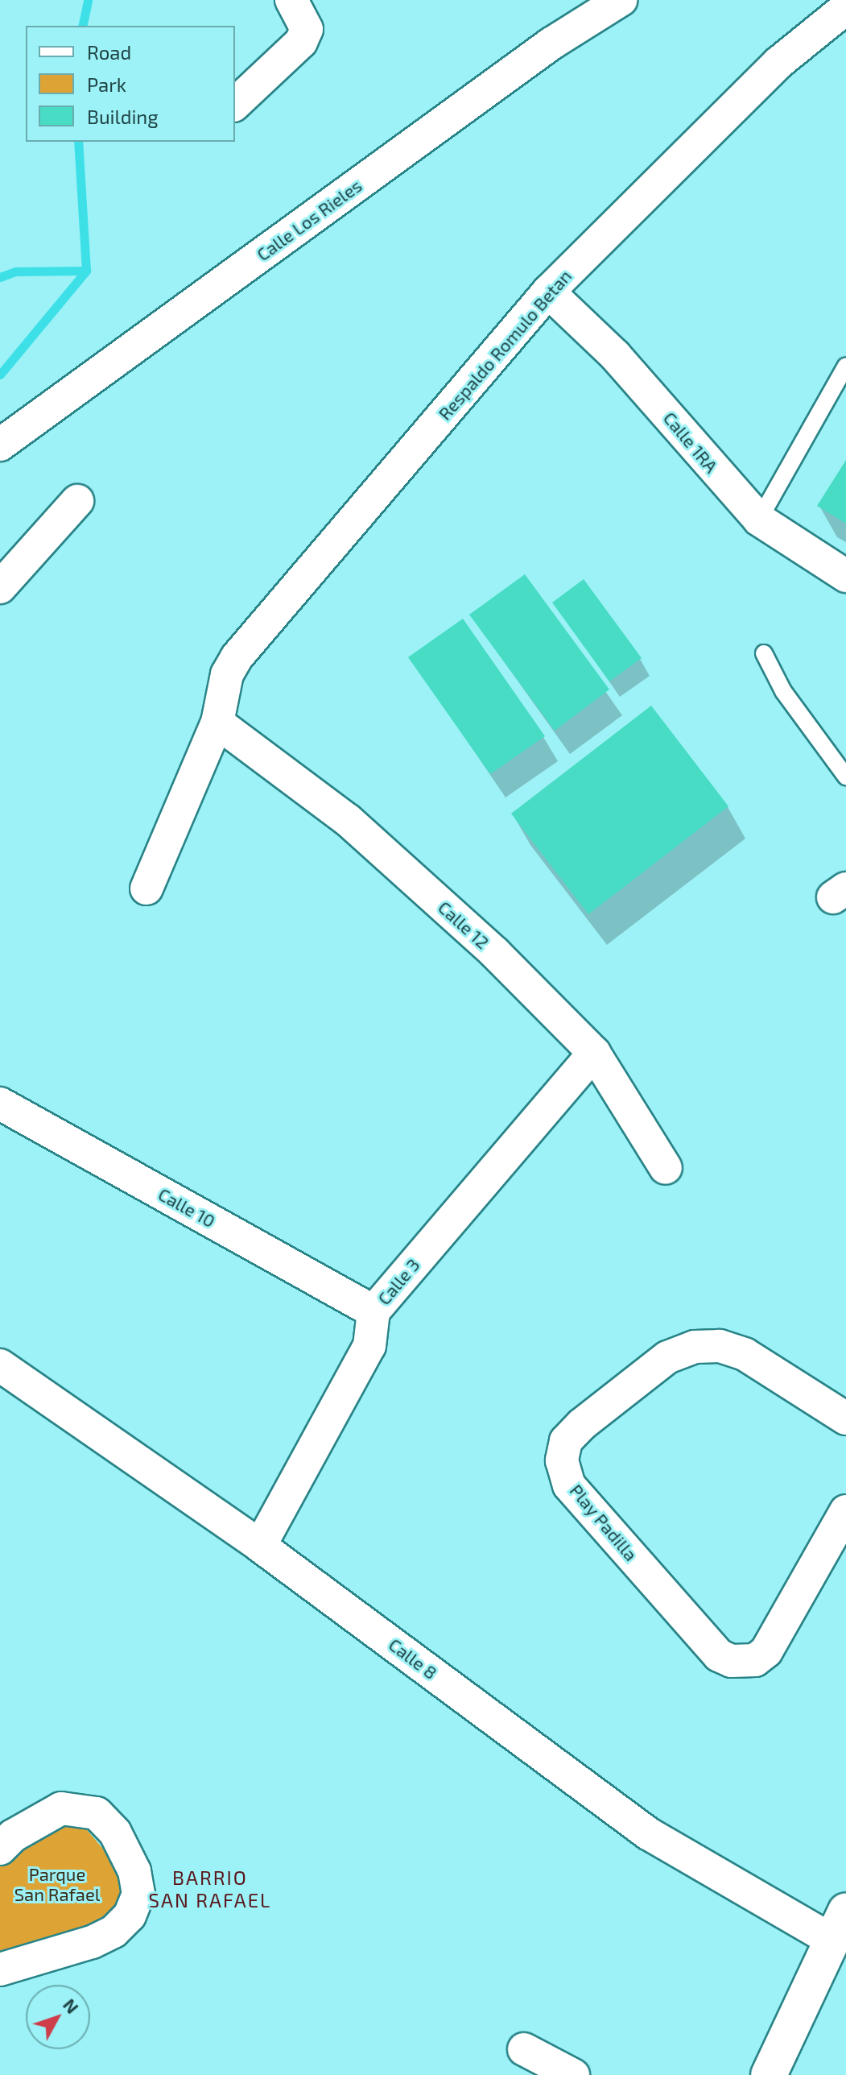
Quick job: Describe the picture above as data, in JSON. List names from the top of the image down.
{
  "streets": {
    "street": [
      "Calle Los Rieles",
      "Respaldo Romulo Betan",
      "Calle 1RA",
      "Calle 12",
      "Calle 10",
      "Calle 3",
      "Play Padilla",
      "Calle 8"
    ]
  },
  "crossings": [
    ["Respaldo Romulo Betan", "Calle 1RA"],
    ["Respaldo Romulo Betan", "Calle 12"],
    ["Calle 12", "Calle 3"],
    ["Calle 10", "Calle 3"],
    ["Calle 3", "Calle 8"]
  ],
  "districts": ["BARRIO SAN RAFAEL"],
  "parks": ["Parque San Rafael"],
  "legend": ["Road", "Park", "Building"],
  "north": "top right"
}
